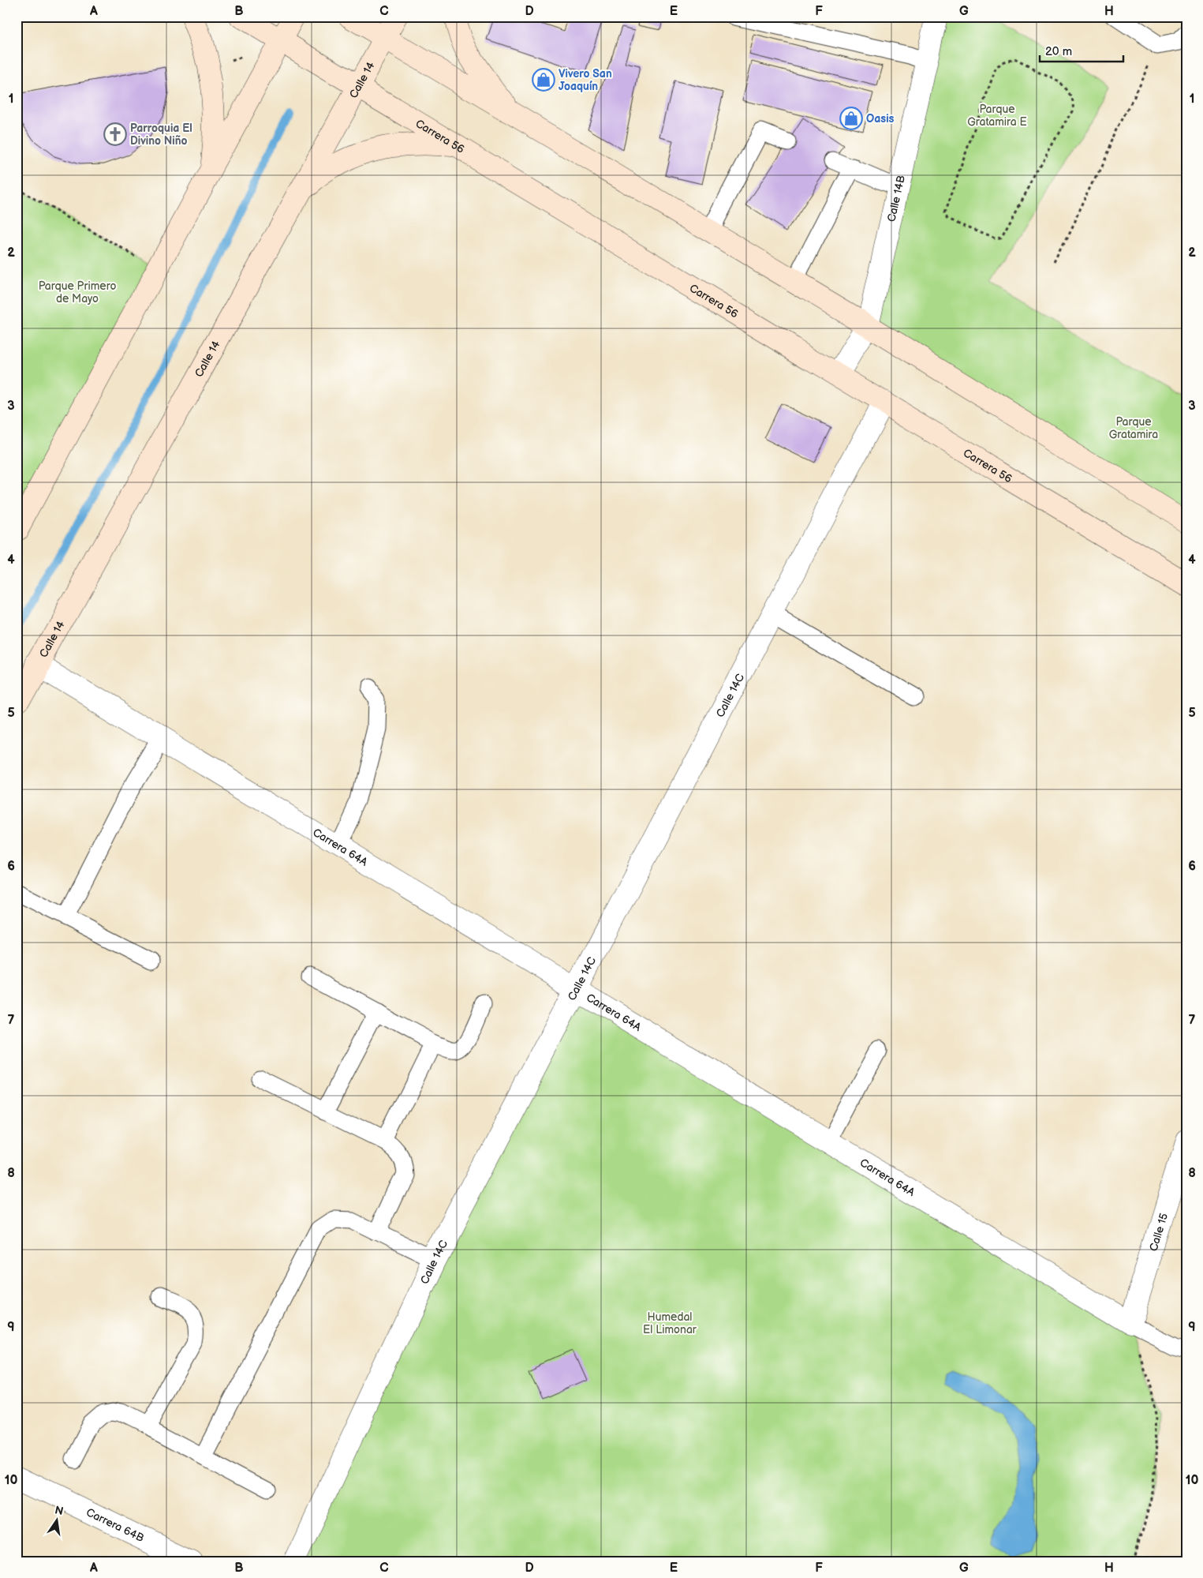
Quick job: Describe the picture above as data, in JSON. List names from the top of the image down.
{
  "streets": {
    "street": [
      "Calle 14",
      "Carrera 56",
      "Calle 14B",
      "Calle 14C",
      "Carrera 64A",
      "Calle 15",
      "Carrera 64B"
    ]
  },
  "crossings": [
    ["Calle 14", "Carrera 56"],
    ["Calle 14", "Carrera 64A"],
    ["Carrera 56", "Calle 14B"],
    ["Carrera 56", "Calle 14C"],
    ["Calle 14C", "Carrera 64A"],
    ["Carrera 64A", "Calle 15"]
  ],
  "parks": [
    "Parque Gratamira E",
    "Parque Primero de Mayo",
    "Parque Gratamira",
    "Humedal El Limonar"
  ],
  "places": {
    "shop": ["Vivero San Joaquín", "Oasis"],
    "church": ["Parroquia El Divino Niño"]
  },
  "scale_bar": "20 m",
  "north": "top",
  "grid": {
    "columns": [
      "A",
      "B",
      "C",
      "D",
      "E",
      "F",
      "G",
      "H"
    ],
    "rows": [
      "1",
      "2",
      "3",
      "4",
      "5",
      "6",
      "7",
      "8",
      "9",
      "10"
    ]
  }
}
